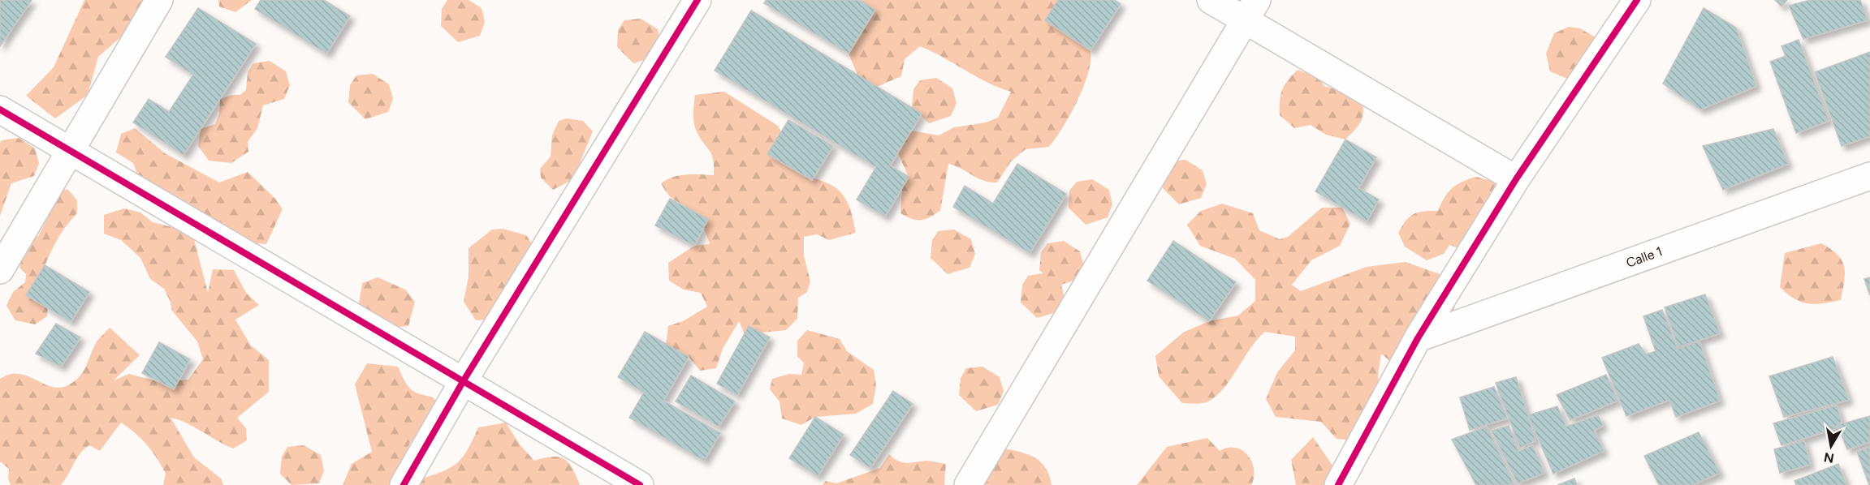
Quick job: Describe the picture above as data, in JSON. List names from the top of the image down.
{
  "streets": {
    "street": ["Calle 1"]
  },
  "north": "bottom"
}
